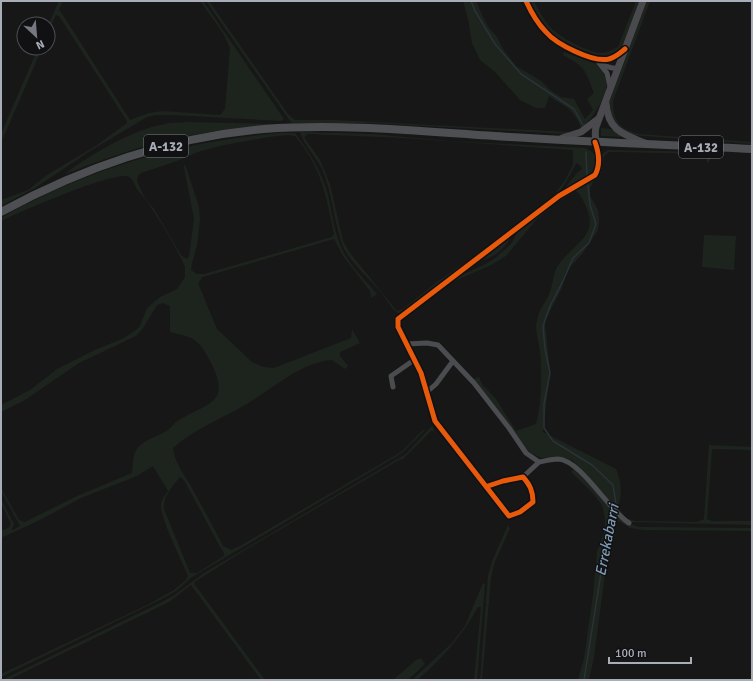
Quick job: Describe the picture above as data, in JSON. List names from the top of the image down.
{
  "streets": {
    "main road": ["A-132"]
  },
  "water": ["Errekabarri"],
  "scale_bar": "100 m",
  "north": "bottom right"
}
